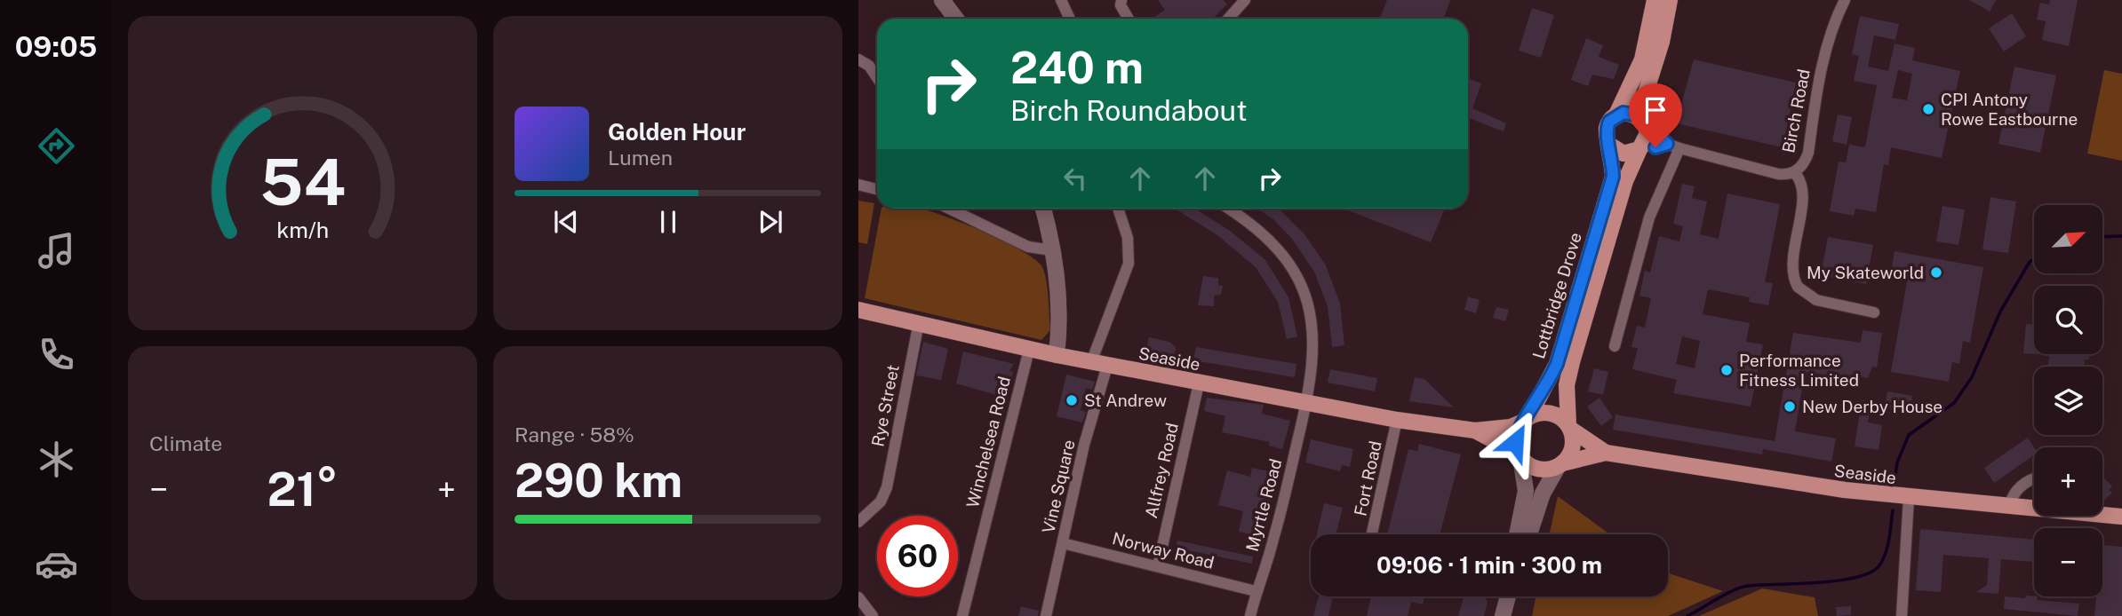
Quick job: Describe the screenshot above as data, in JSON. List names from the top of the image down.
{
  "streets": {
    "main road": ["Lottbridge Drove", "Seaside"],
    "street": [
      "Birch Road",
      "Rye Street",
      "Winchelsea Road",
      "Allfrey Road",
      "Fort Road",
      "Vine Square",
      "Myrtle Road",
      "Norway Road"
    ]
  },
  "crossings": [
    ["Birch Road", "Lottbridge Drove"],
    ["Lottbridge Drove", "Seaside"],
    ["Seaside", "Rye Street"],
    ["Seaside", "Winchelsea Road"],
    ["Seaside", "Allfrey Road"],
    ["Seaside", "Fort Road"],
    ["Seaside", "Vine Square"],
    ["Seaside", "Myrtle Road"],
    ["Allfrey Road", "Norway Road"],
    ["Vine Square", "Norway Road"],
    ["Myrtle Road", "Norway Road"]
  ],
  "places": [
    "CPI Antony Rowe Eastbourne",
    "My Skateworld",
    "Performance Fitness Limited",
    "St Andrew",
    "New Derby House"
  ],
  "north": "top right",
  "page": {
    "tabs": "09:05",
    "turn": ["240 m", "Birch Roundabout"],
    "song": ["Golden Hour", "Lumen"],
    "map_buttons": ["+", "−"],
    "tile": [
      "Climate",
      ["Range · 58%", "290 km"]
    ],
    "heat": ["−", "21°", "+"],
    "limit": "60",
    "trip": "09:06 · 1 min · 300 m",
    "gauge": ["54", "km/h"]
  }
}
